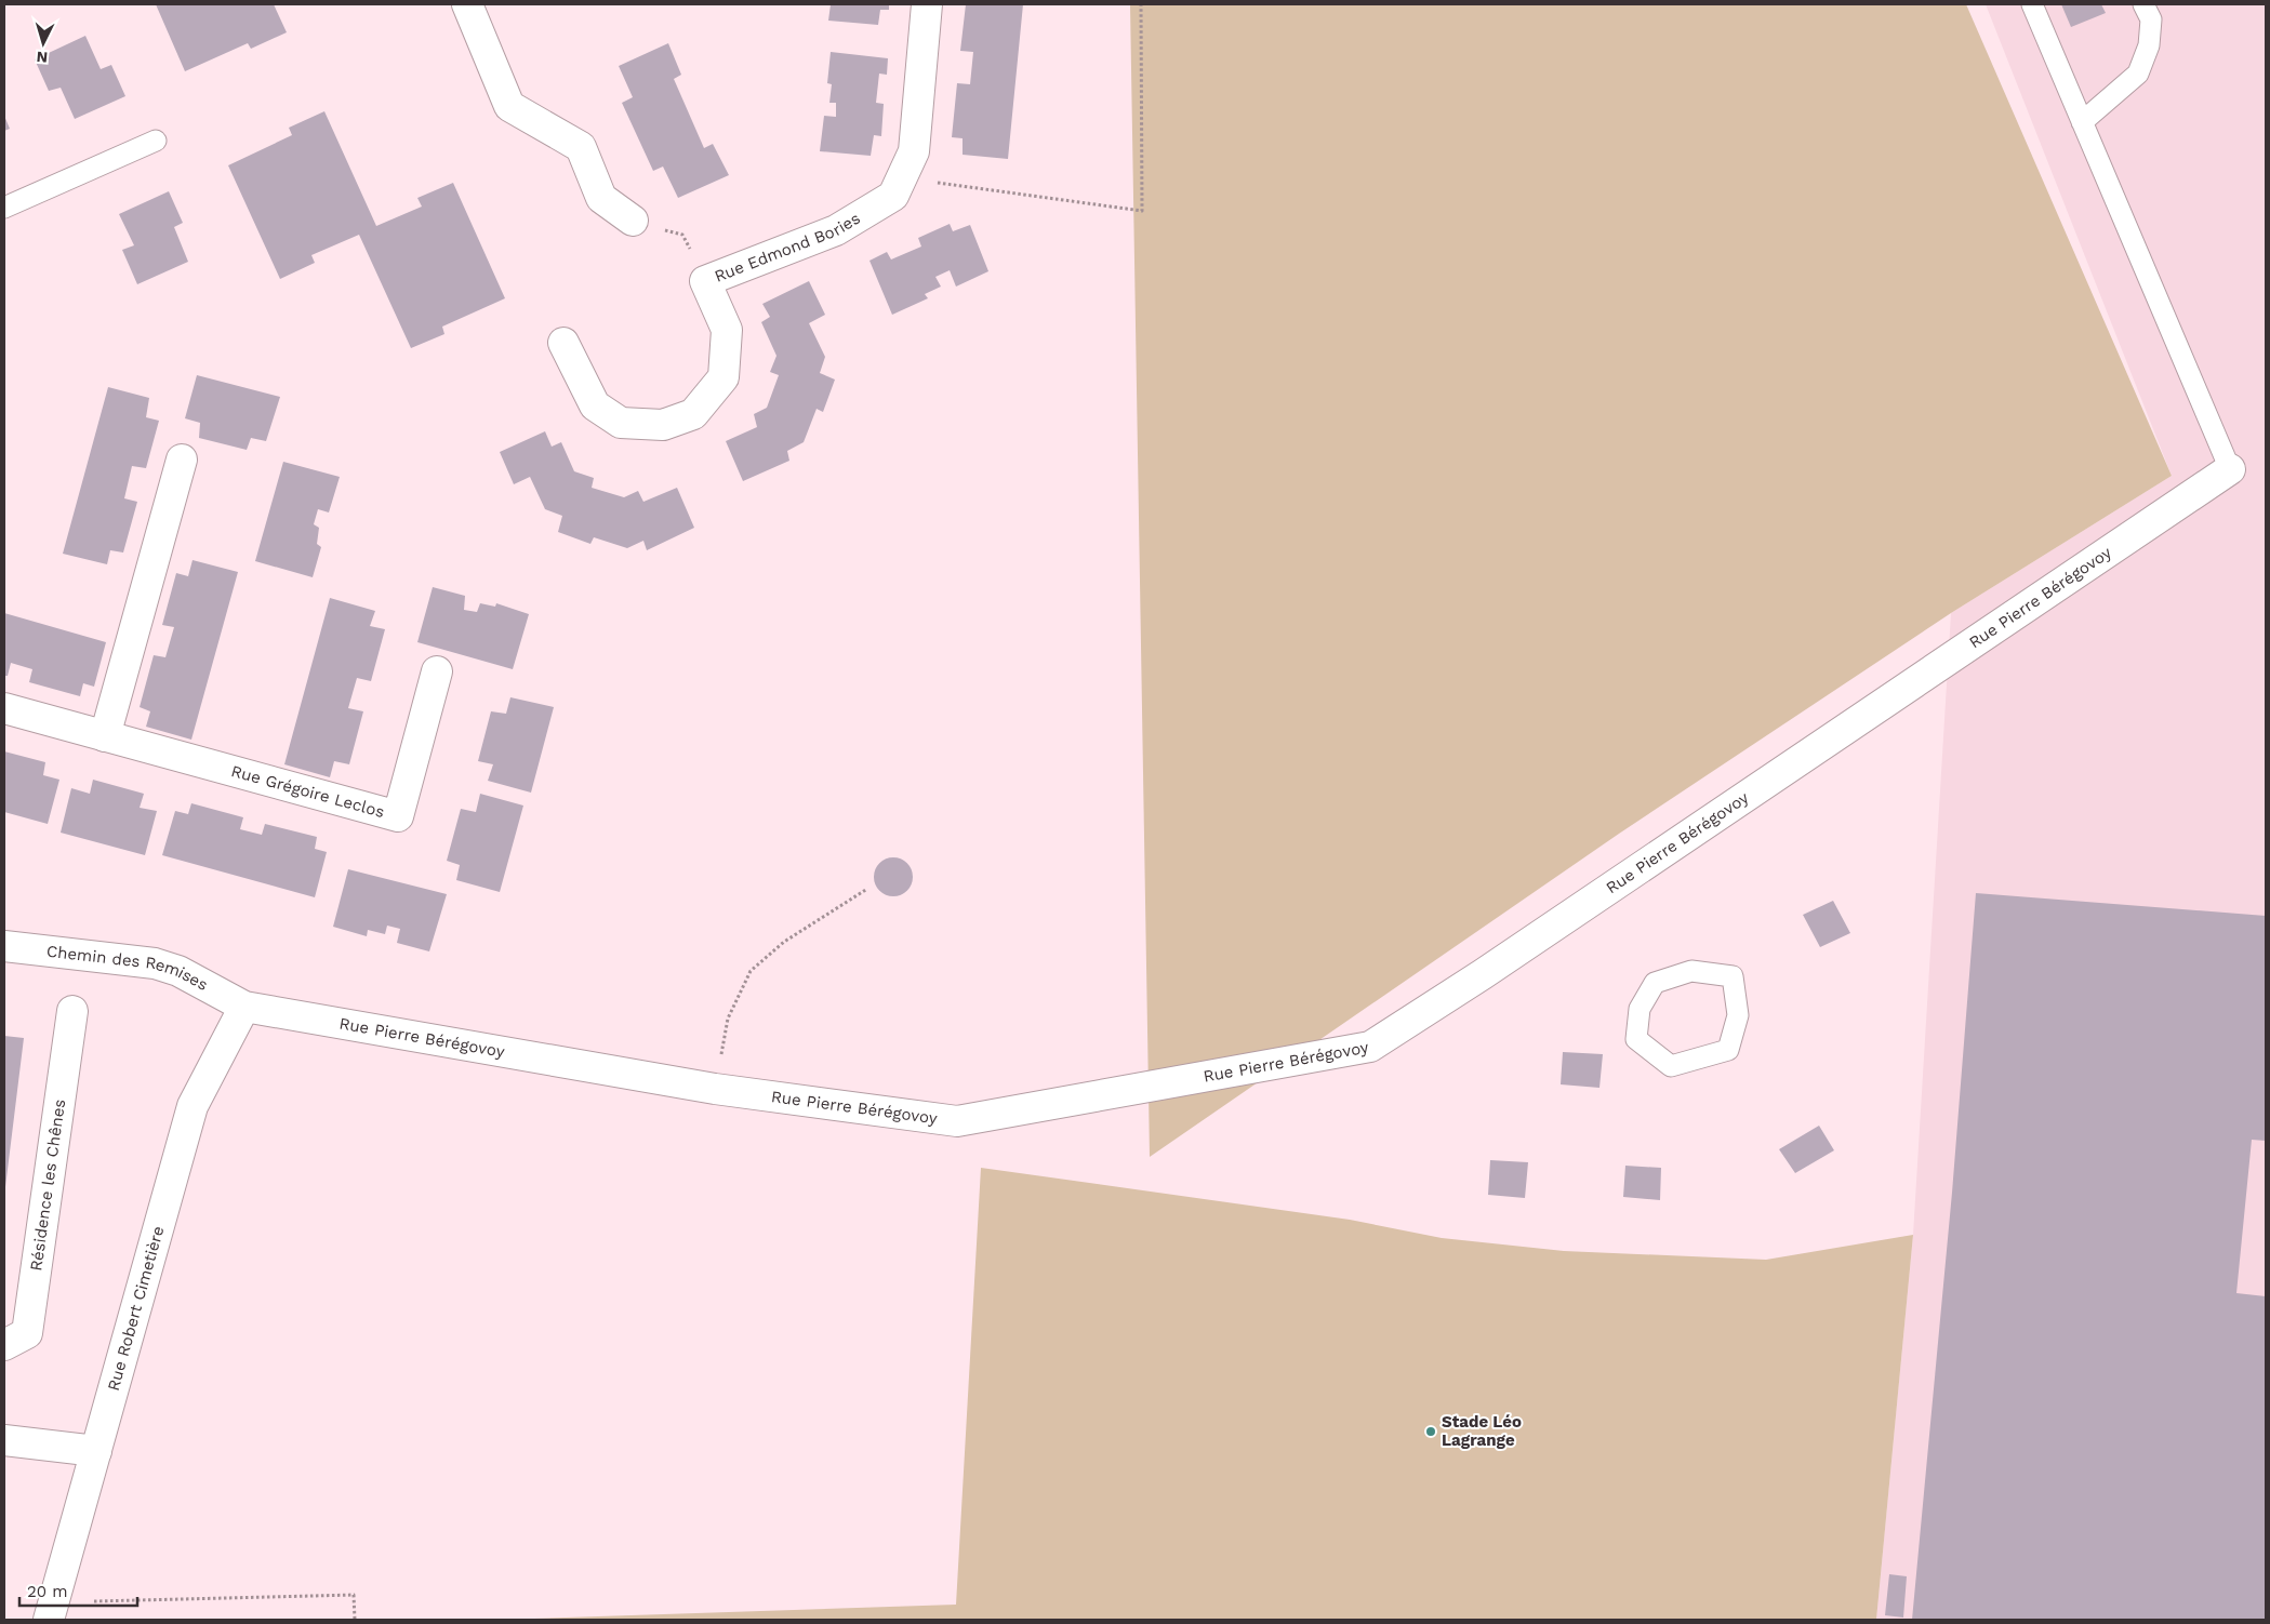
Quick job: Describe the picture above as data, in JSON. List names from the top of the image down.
{
  "streets": {
    "street": [
      "Rue Edmond Bories",
      "Rue Pierre Bérégovoy",
      "Rue Grégoire Leclos",
      "Chemin des Remises",
      "Résidence les Chênes",
      "Rue Robert Cimetière"
    ]
  },
  "crossings": [
    ["Rue Pierre Bérégovoy", "Chemin des Remises"],
    ["Rue Pierre Bérégovoy", "Rue Robert Cimetière"],
    ["Chemin des Remises", "Rue Robert Cimetière"]
  ],
  "places": ["Stade Léo Lagrange"],
  "scale_bar": "20 m",
  "north": "bottom"
}
